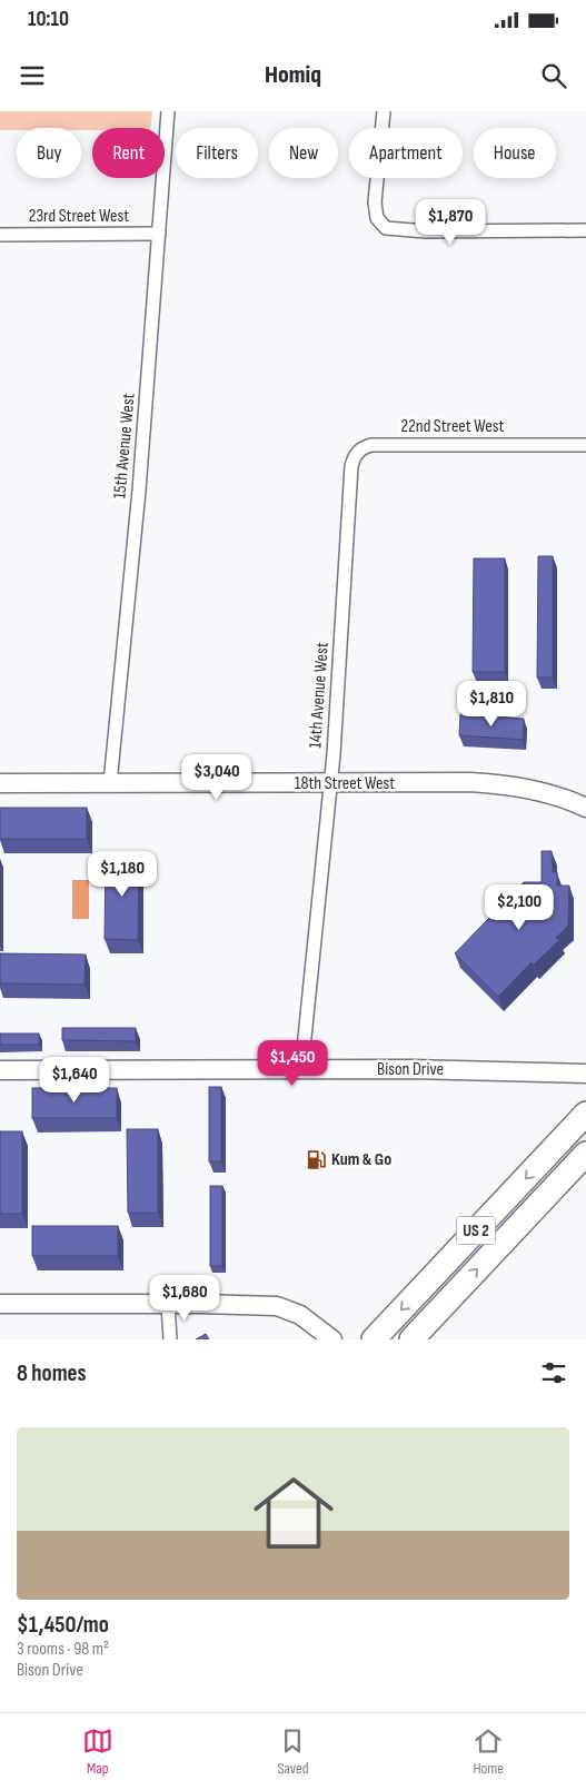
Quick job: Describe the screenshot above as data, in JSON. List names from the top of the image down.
{
  "streets": {
    "highway": ["US 2"],
    "street": [
      "23rd Street West",
      "22nd Street West",
      "15th Avenue West",
      "14th Avenue West",
      "18th Street West",
      "Bison Drive"
    ]
  },
  "crossings": [
    ["23rd Street West", "15th Avenue West"],
    ["22nd Street West", "14th Avenue West"],
    ["15th Avenue West", "18th Street West"],
    ["14th Avenue West", "18th Street West"],
    ["14th Avenue West", "Bison Drive"]
  ],
  "places": {
    "fuel station": ["Kum & Go"]
  },
  "page": {
    "status": "10:10",
    "header": "Homiq",
    "chip": [
      "Buy",
      "Rent",
      "Filters",
      "New",
      "Apartment",
      "House"
    ],
    "price": [
      "$1,870",
      "$1,810",
      "$3,040",
      "$1,180",
      "$2,100",
      "$1,450",
      "$1,640",
      "$1,680"
    ],
    "heading": "8 homes",
    "list": [
      {
        "name": "$1,450/mo",
        "note": "3 rooms · 98 m² · Bison Drive"
      }
    ],
    "tabs": ["Map", "Saved", "Home"]
  }
}
